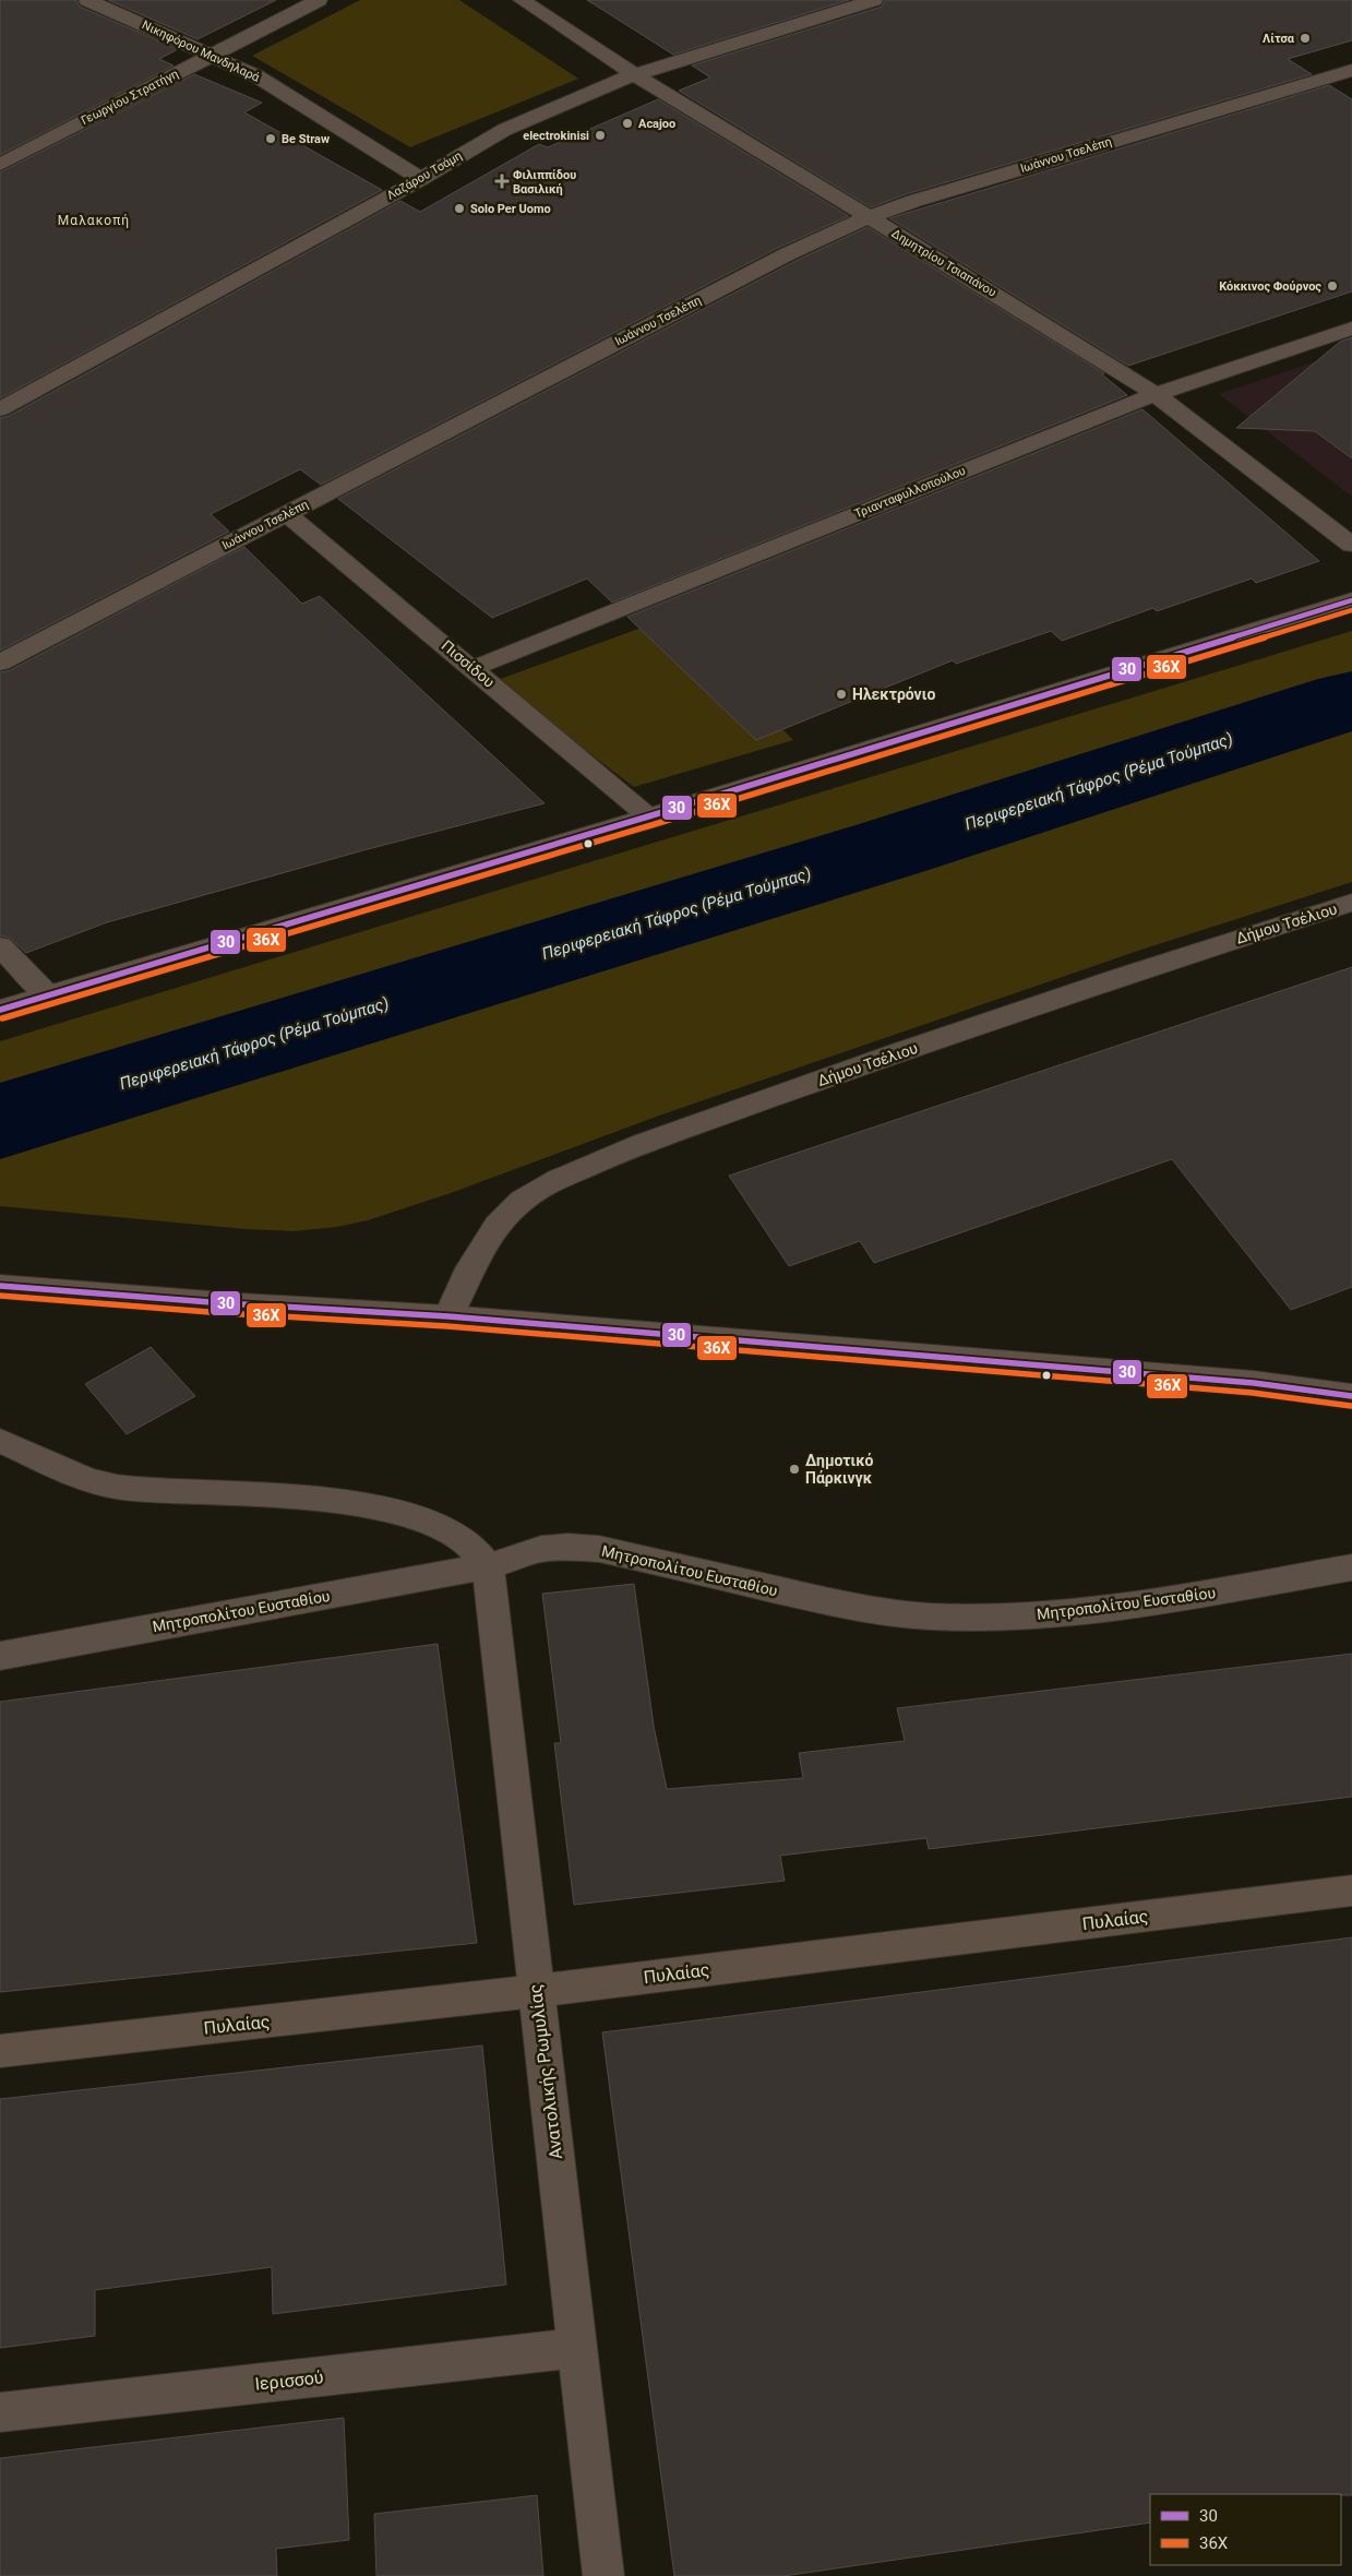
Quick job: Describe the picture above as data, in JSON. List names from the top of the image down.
{
  "streets": {
    "street": [
      "Νικηφόρου Μανδηλαρά",
      "Γεωργίου Στρατήγη",
      "Ιωάννου Τσελέπη",
      "Λαζάρου Τσάμη",
      "Δημητρίου Τσιαπάνου",
      "Τριανταφυλλοπούλου",
      "Πισσίδου",
      "Δήμου Τσέλιου",
      "Μητροπολίτου Ευσταθίου",
      "Πυλαίας",
      "Ανατολικής Ρωμυλίας",
      "Ιερισσού"
    ]
  },
  "crossings": [
    ["Νικηφόρου Μανδηλαρά", "Γεωργίου Στρατήγη"],
    ["Νικηφόρου Μανδηλαρά", "Λαζάρου Τσάμη"],
    ["Ιωάννου Τσελέπη", "Δημητρίου Τσιαπάνου"],
    ["Ιωάννου Τσελέπη", "Πισσίδου"],
    ["Λαζάρου Τσάμη", "Δημητρίου Τσιαπάνου"],
    ["Δημητρίου Τσιαπάνου", "Τριανταφυλλοπούλου"],
    ["Τριανταφυλλοπούλου", "Πισσίδου"],
    ["Μητροπολίτου Ευσταθίου", "Ανατολικής Ρωμυλίας"],
    ["Πυλαίας", "Ανατολικής Ρωμυλίας"],
    ["Ανατολικής Ρωμυλίας", "Ιερισσού"]
  ],
  "districts": ["Μαλακοπή"],
  "water": ["Περιφερειακή Τάφρος (Ρέμα Τούμπας)"],
  "places": {
    "other": [
      "Λίτσα",
      "Acajoo",
      "electrokinisi",
      "Be Straw",
      "Solo Per Uomo",
      "Κόκκινος Φούρνος",
      "Ηλεκτρόνιο",
      "Δημοτικό Πάρκινγκ"
    ],
    "health": ["Φιλιππίδου Βασιλική"]
  },
  "lines": ["transit line 30", "transit line 36Χ"],
  "legend": ["30", "36Χ"]
}
